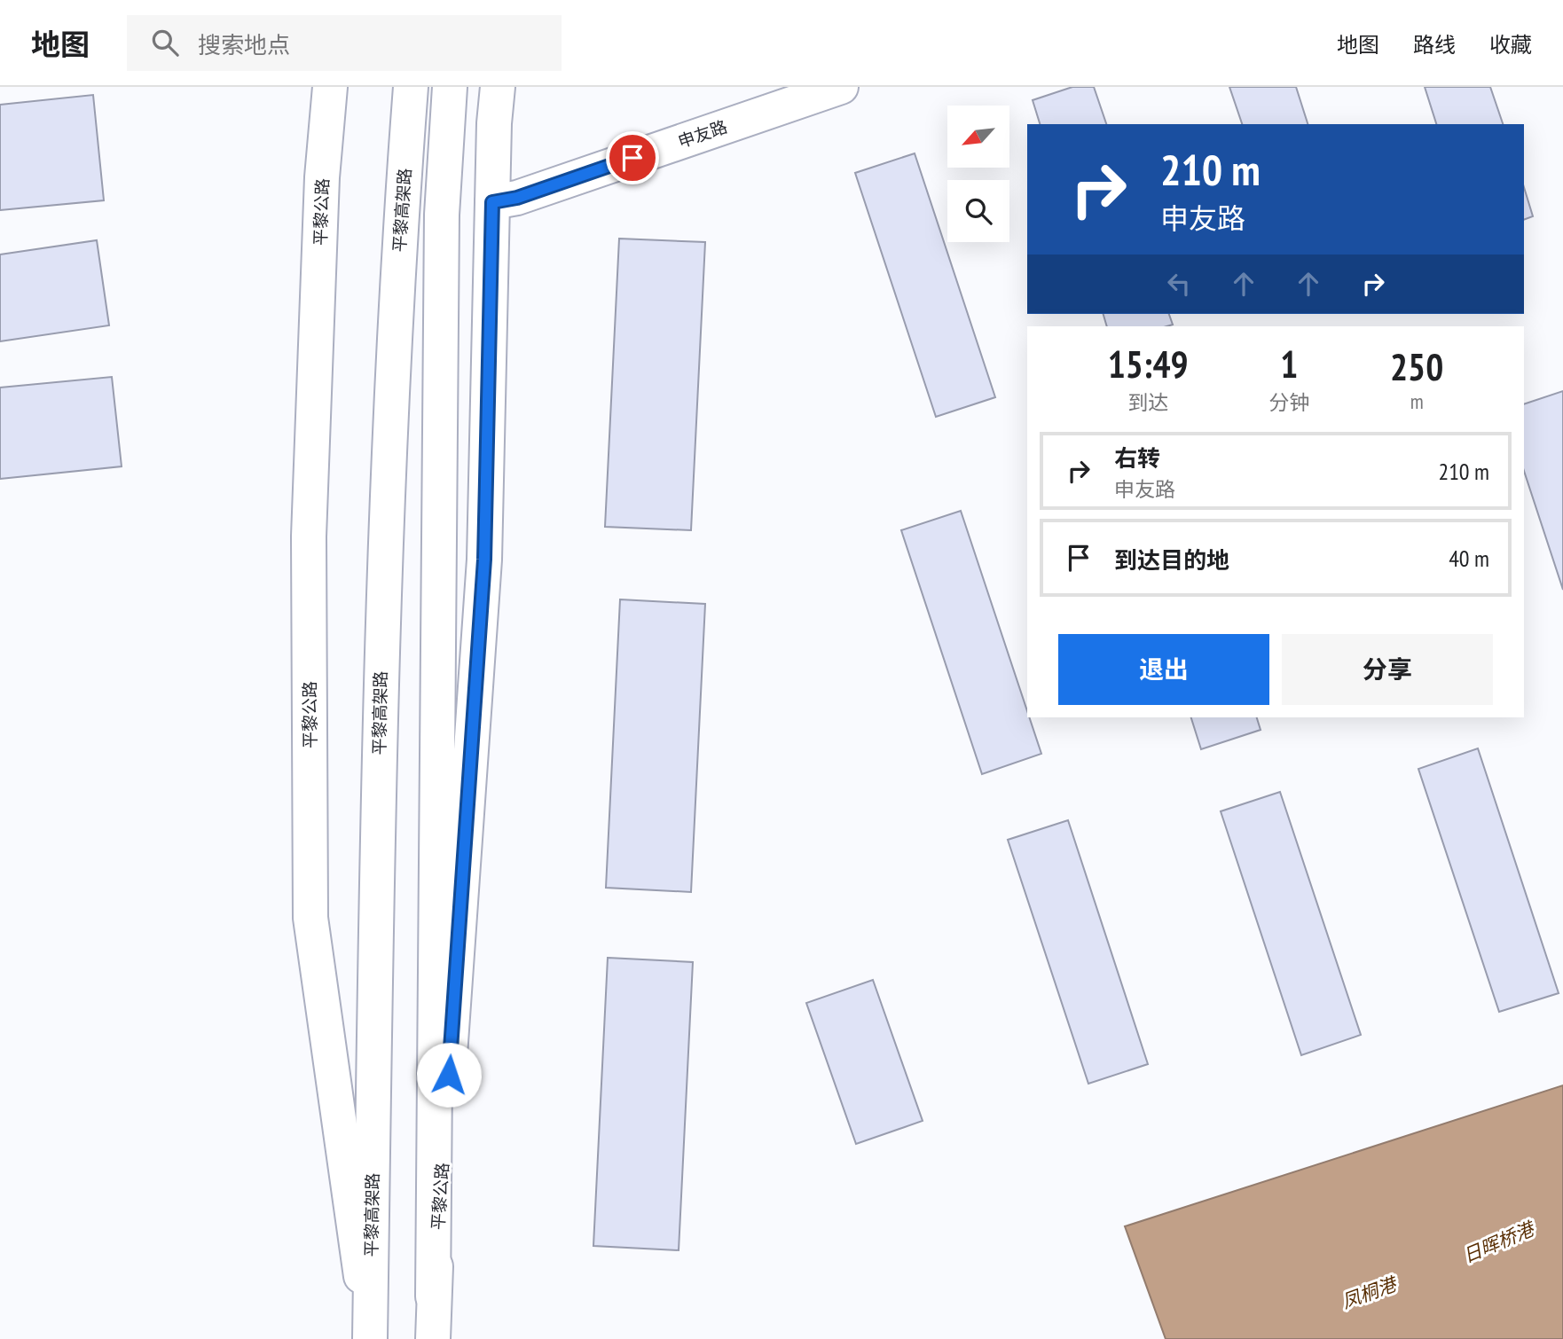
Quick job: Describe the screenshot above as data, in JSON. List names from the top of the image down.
{
  "streets": {
    "main road": ["申友路", "平黎高架路", "平黎公路"]
  },
  "crossings": [
    ["申友路", "平黎公路"],
    ["平黎高架路", "平黎公路"]
  ],
  "water": ["日晖桥港", "凤桐港"],
  "north": "bottom left",
  "page": {
    "header": "地图",
    "search": "搜索地点",
    "nav": ["地图", "路线", "收藏"],
    "turn": ["210 m", "申友路"],
    "eta": [
      "15:49",
      "到达",
      "1",
      "分钟",
      "250",
      "m"
    ],
    "list": [
      {
        "name": "右转",
        "note": "申友路",
        "value": "210 m"
      },
      {
        "name": "到达目的地",
        "value": "40 m"
      }
    ],
    "buttons": ["退出", "分享"]
  }
}
